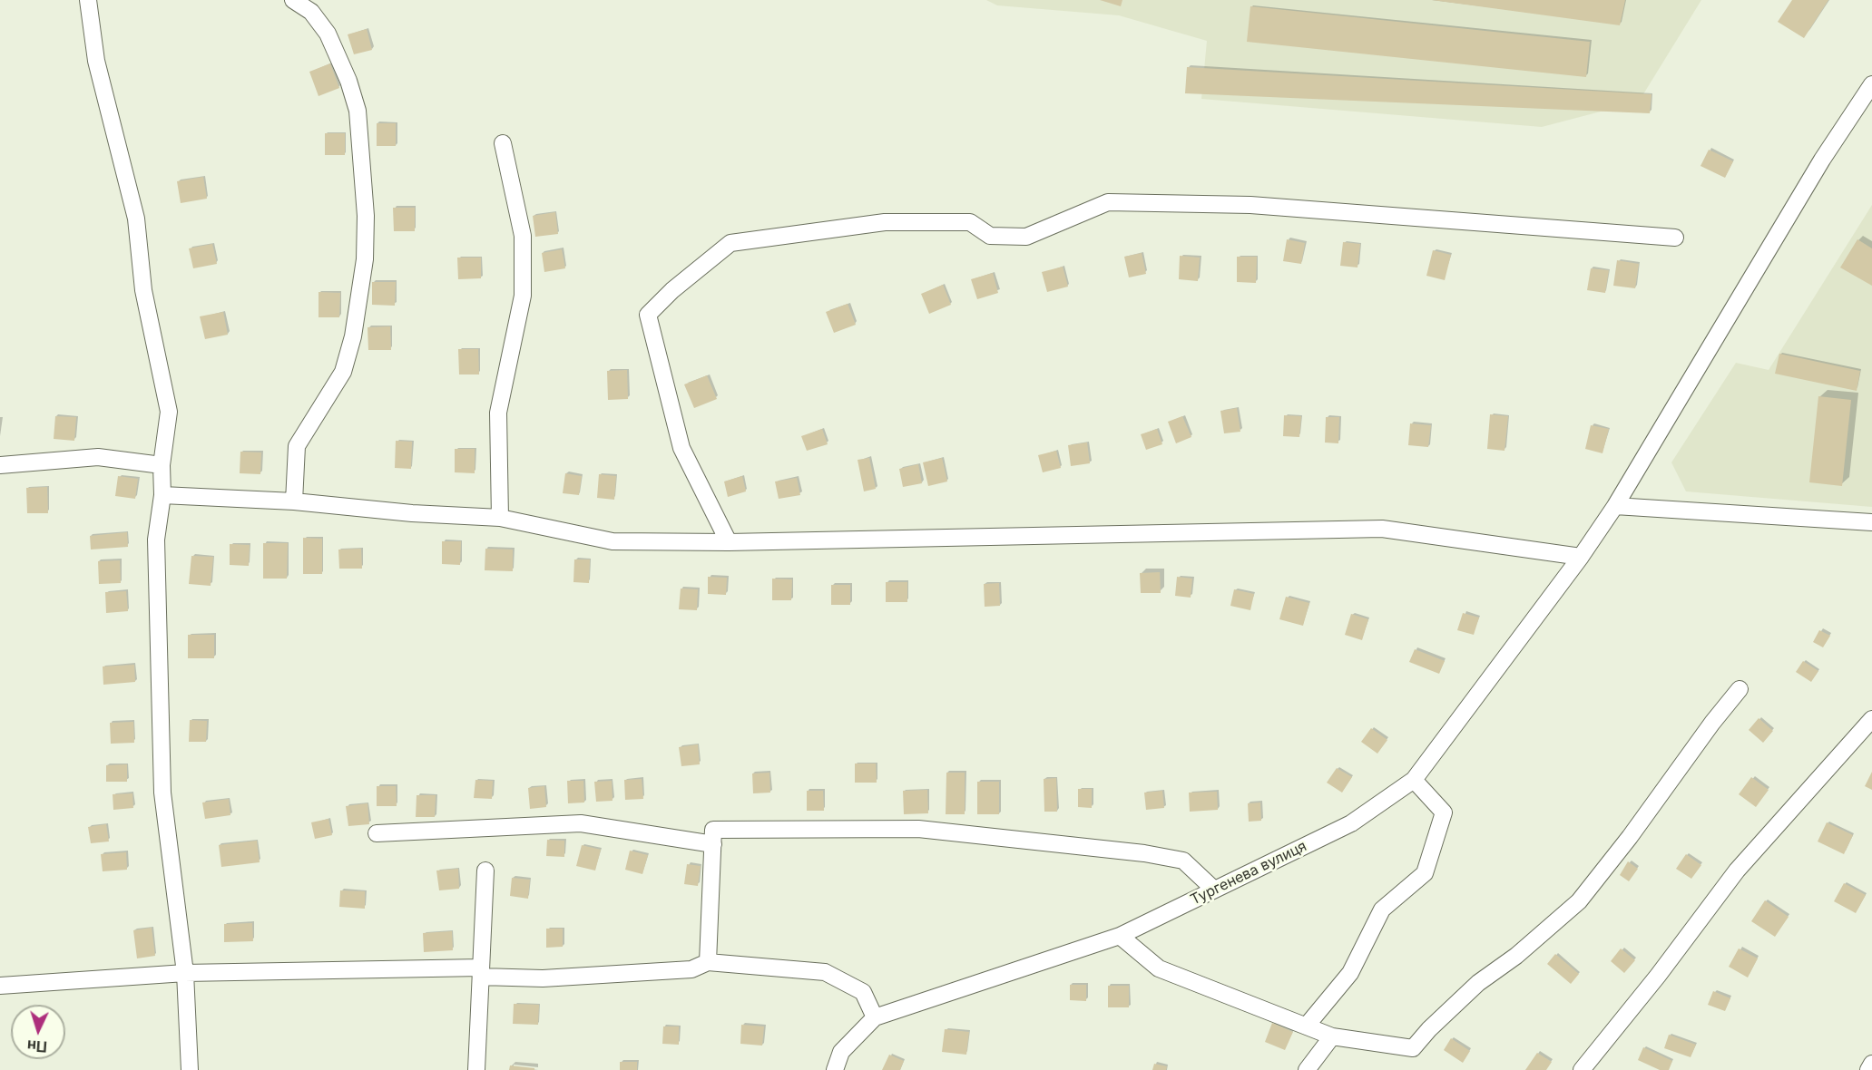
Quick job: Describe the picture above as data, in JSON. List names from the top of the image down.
{
  "streets": {
    "street": ["Тургенева вулиця"]
  },
  "north": "bottom"
}
